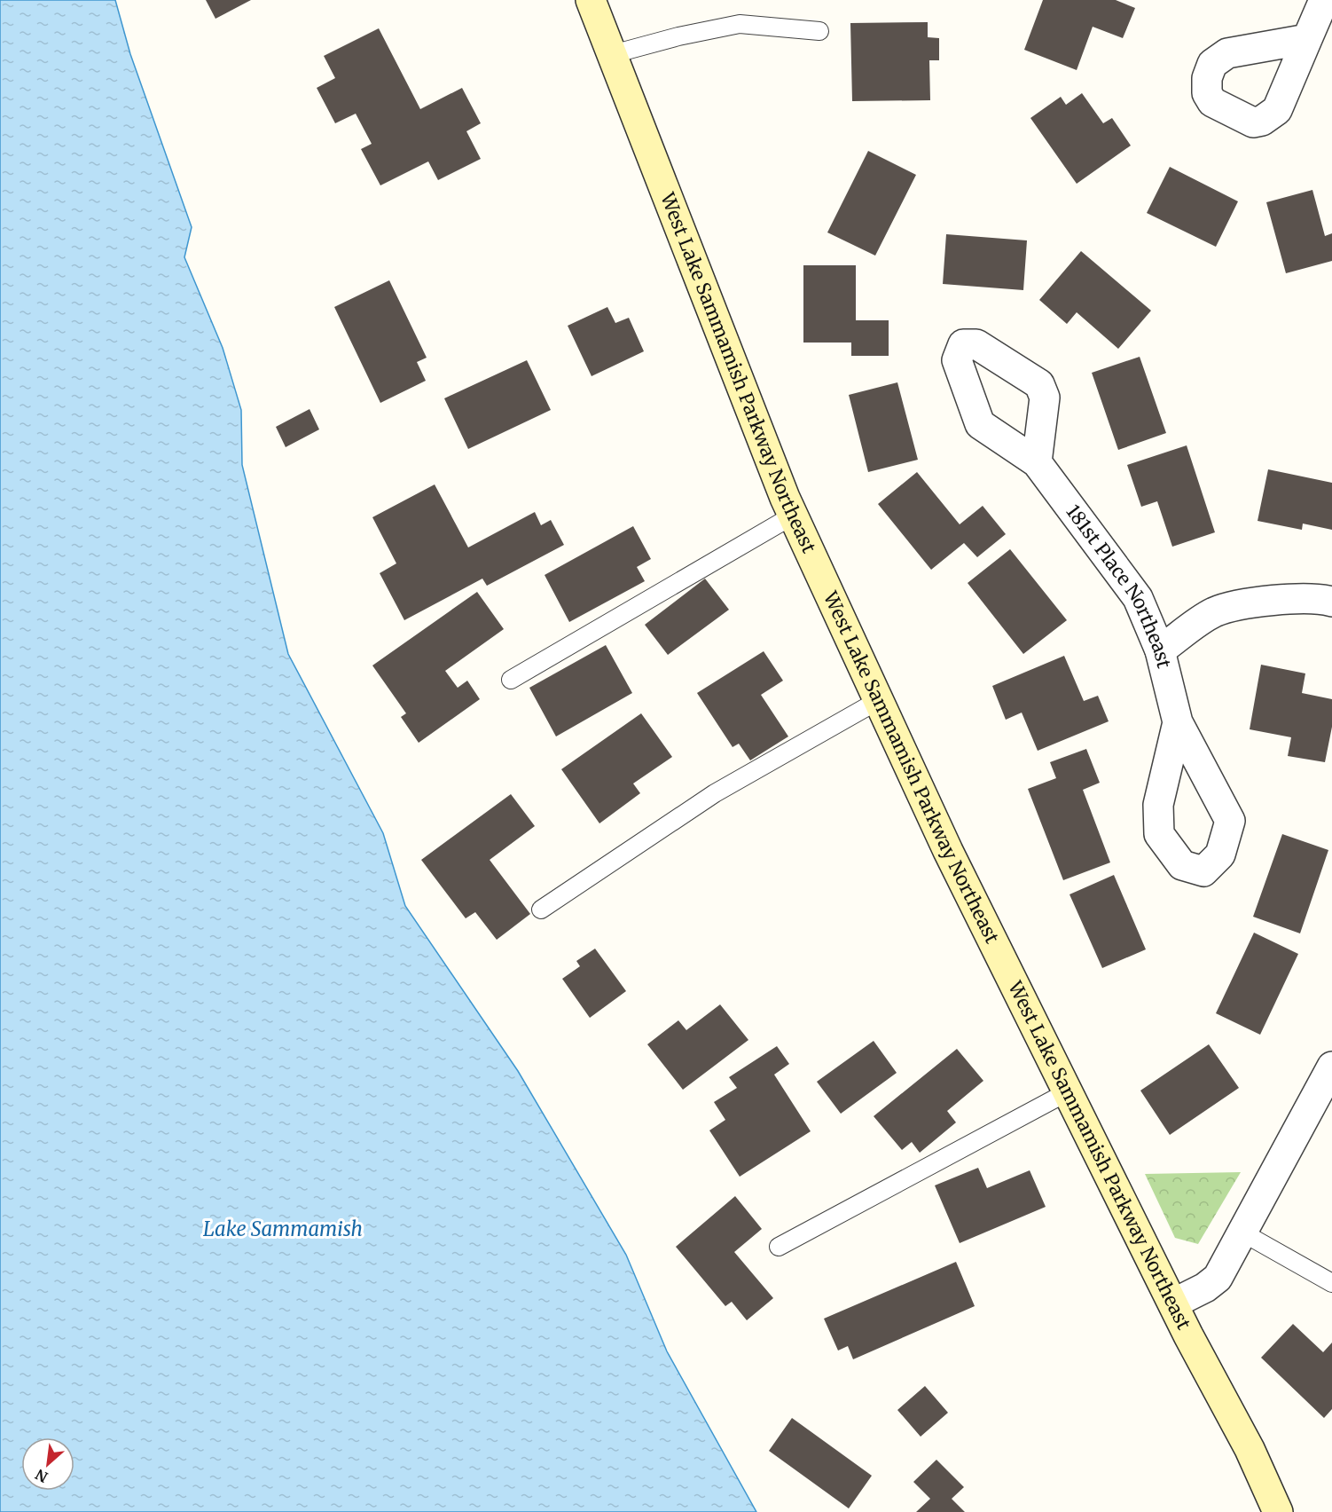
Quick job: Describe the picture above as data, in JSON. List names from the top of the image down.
{
  "streets": {
    "main road": ["West Lake Sammamish Parkway Northeast"],
    "street": ["181st Place Northeast"]
  },
  "water": ["Lake Sammamish"],
  "north": "bottom left"
}
